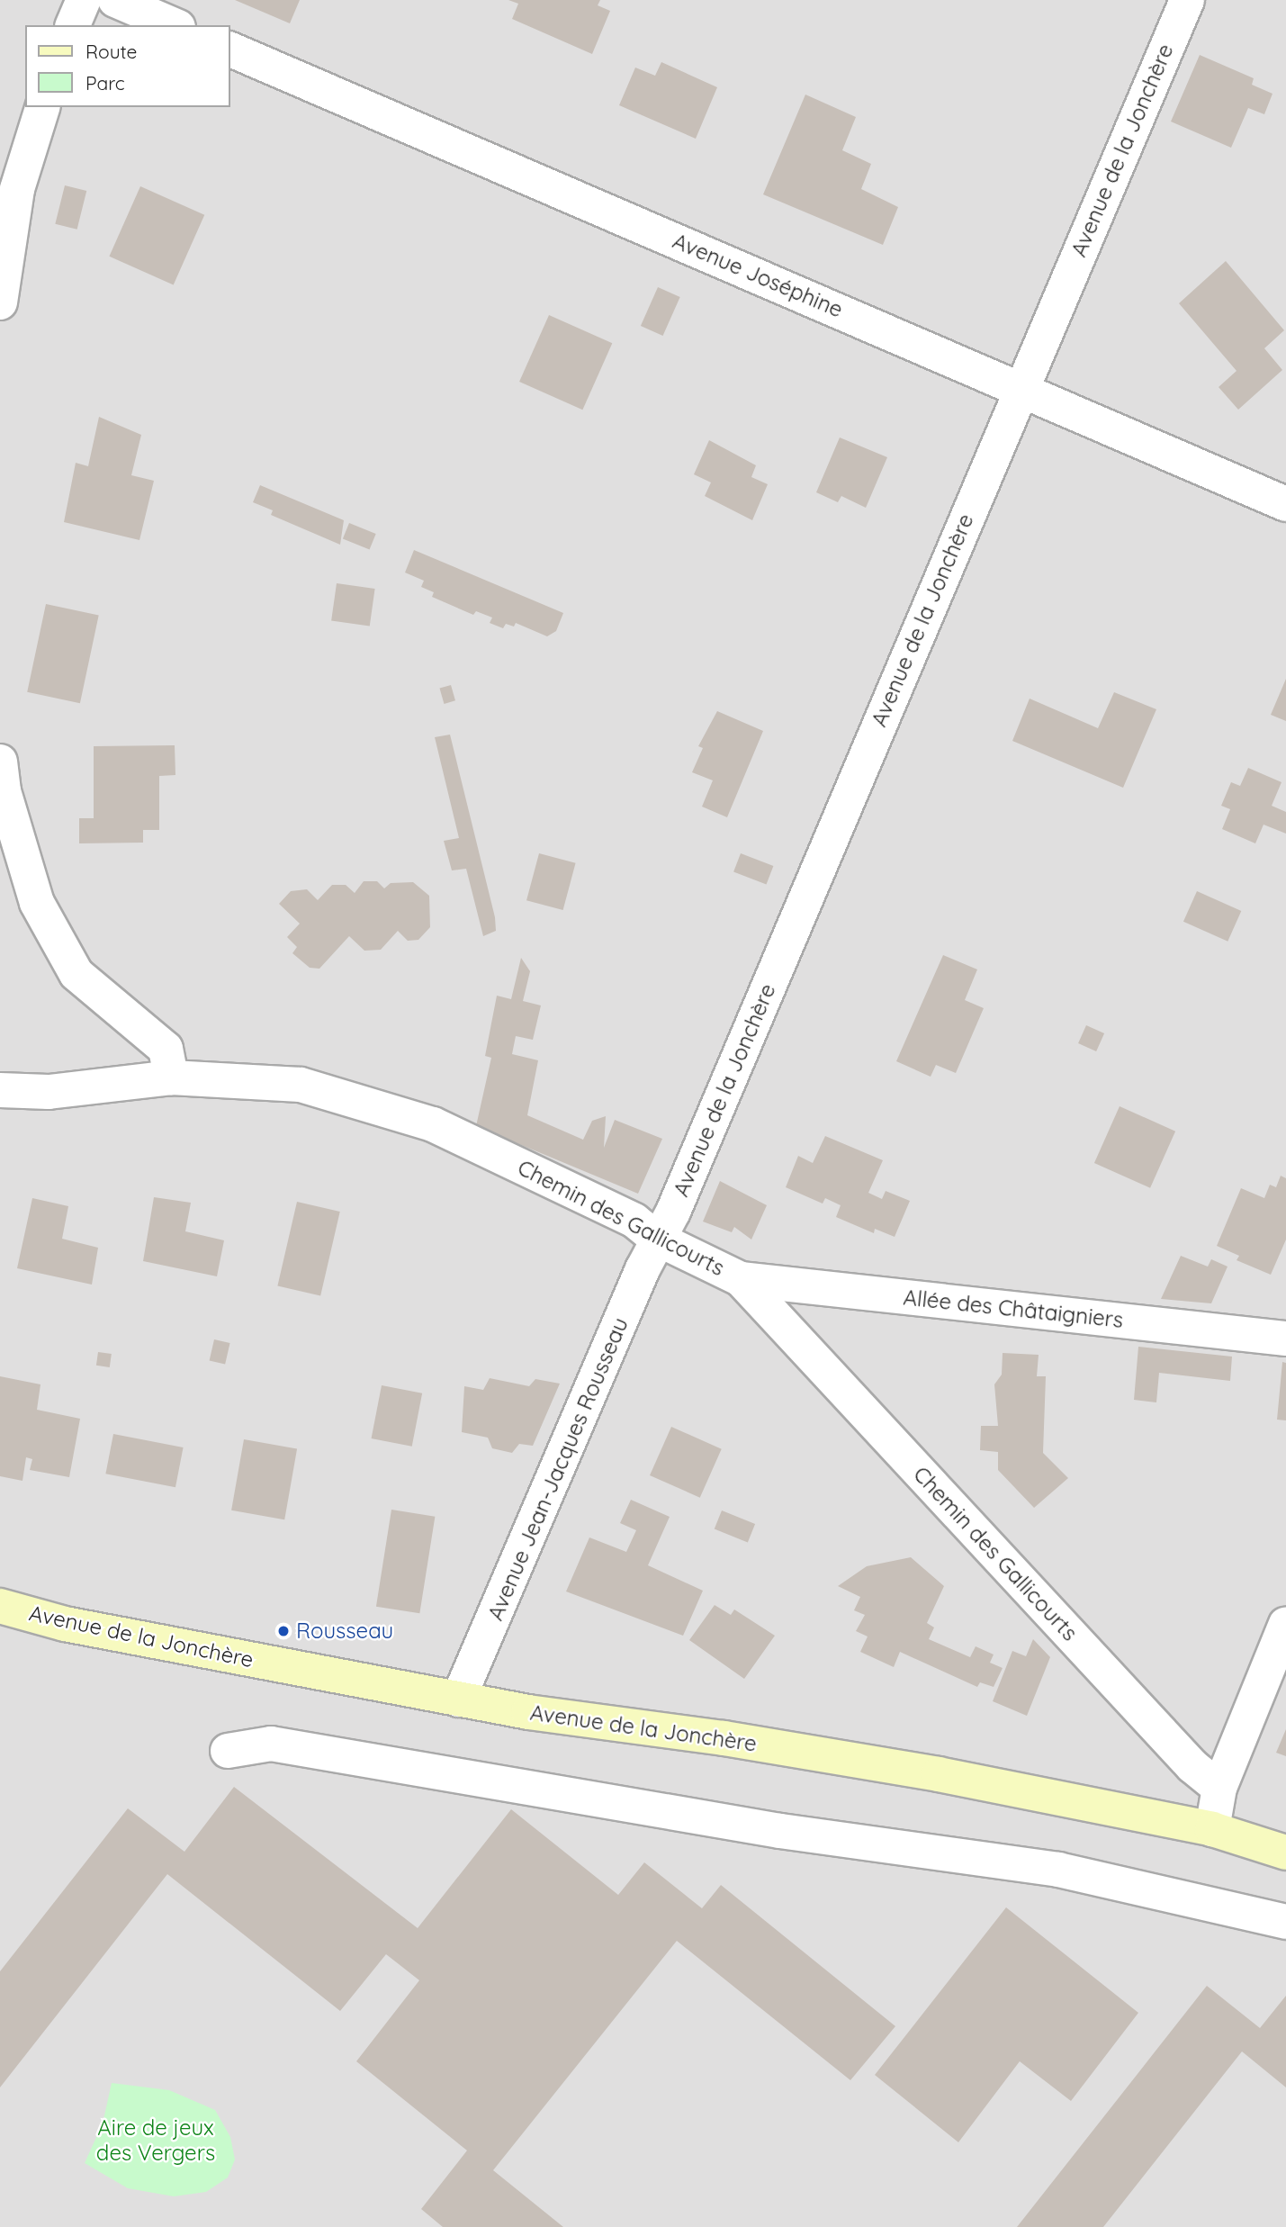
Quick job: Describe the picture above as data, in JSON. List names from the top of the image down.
{
  "streets": {
    "street": [
      "Avenue de la Jonchère",
      "Avenue Joséphine",
      "Chemin des Gallicourts",
      "Allée des Châtaigniers",
      "Avenue Jean-Jacques Rousseau"
    ]
  },
  "crossings": [
    ["Avenue de la Jonchère", "Avenue Joséphine"],
    ["Avenue de la Jonchère", "Chemin des Gallicourts"],
    ["Avenue de la Jonchère", "Avenue Jean-Jacques Rousseau"],
    ["Chemin des Gallicourts", "Allée des Châtaigniers"],
    ["Chemin des Gallicourts", "Avenue Jean-Jacques Rousseau"]
  ],
  "parks": ["Aire de jeux des Vergers"],
  "places": ["Rousseau"],
  "legend": ["Route", "Parc"]
}
